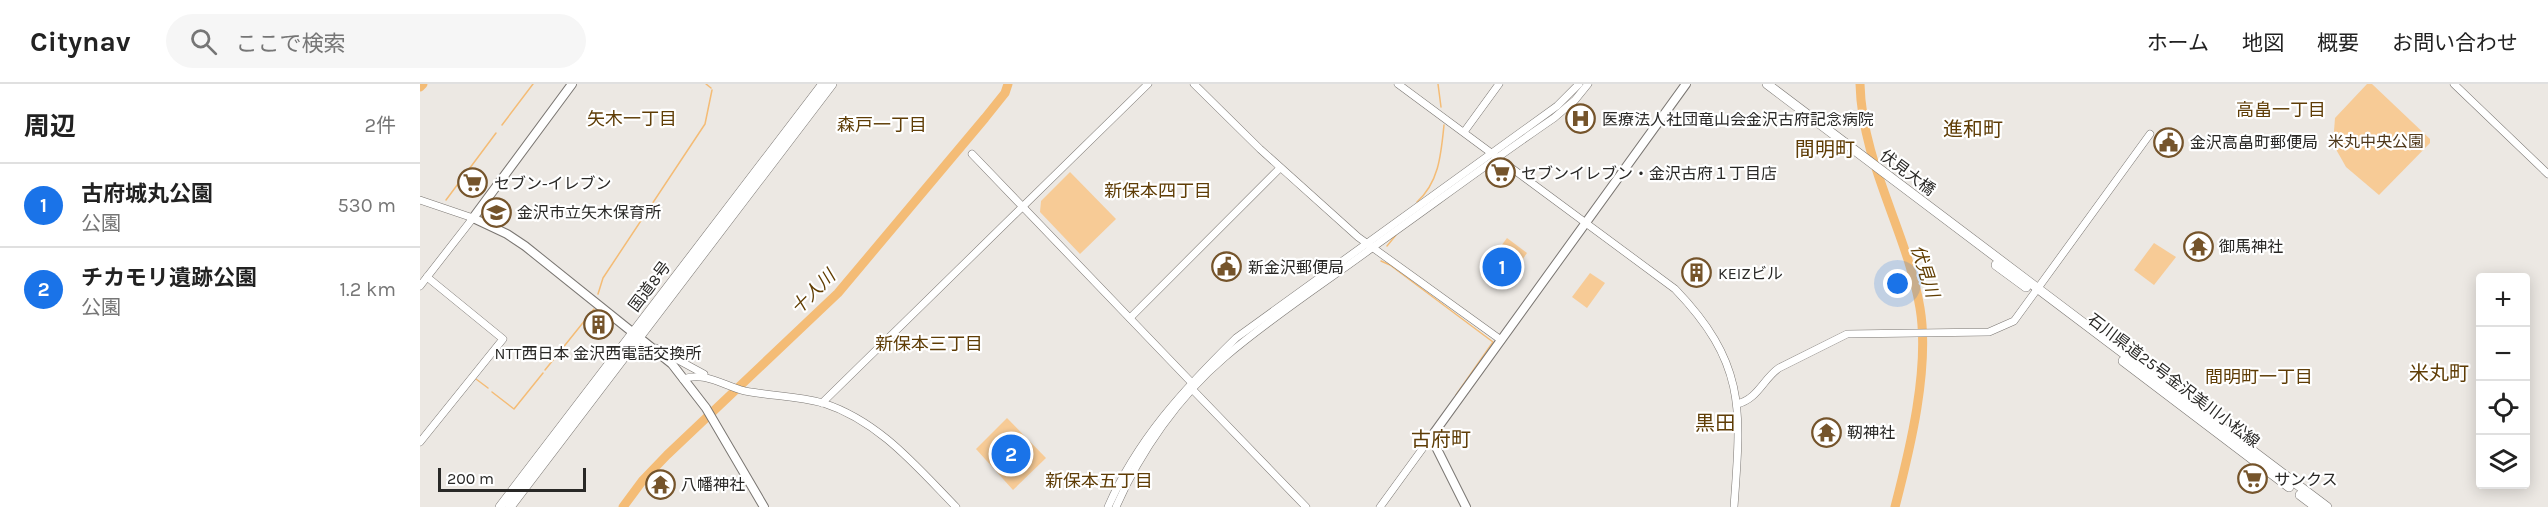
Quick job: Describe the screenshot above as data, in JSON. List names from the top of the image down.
{
  "streets": {
    "main road": ["伏見大橋", "国道8号", "石川県道25号金沢美川小松線"]
  },
  "crossings": [
    ["伏見大橋", "石川県道25号金沢美川小松線"]
  ],
  "districts": [
    "高畠一丁目",
    "矢木一丁目",
    "森戸一丁目",
    "進和町",
    "間明町",
    "新保本四丁目",
    "新保本三丁目",
    "米丸町",
    "間明町一丁目",
    "黒田",
    "古府町",
    "新保本五丁目"
  ],
  "water": ["伏見川", "十人川"],
  "parks": ["米丸中央公園"],
  "places": {
    "hospital": ["医療法人社団竜山会金沢古府記念病院"],
    "public building": ["金沢高畠町郵便局", "新金沢郵便局"],
    "supermarket": ["セブンイレブン・金沢古府１丁目店", "セブン-イレブン", "サンクス"],
    "school or university": ["金沢市立矢木保育所"],
    "temple": ["御馬神社", "靭神社", "八幡神社"],
    "building": ["KEIZビル", "NTT西日本 金沢西電話交換所"]
  },
  "scale_bar": "200 m",
  "page": {
    "header": "Citynav",
    "search": "ここで検索",
    "nav": [
      "ホーム",
      "地図",
      "概要",
      "お問い合わせ"
    ],
    "heading": ["周辺", "2件"],
    "list": [
      {
        "mark": "1",
        "name": "古府城丸公園",
        "note": "公園",
        "value": "530 m"
      },
      {
        "mark": "2",
        "name": "チカモリ遺跡公園",
        "note": "公園",
        "value": "1.2 km"
      }
    ],
    "pins": ["1", "2"],
    "map_buttons": ["+", "−"],
    "scale": "200 m"
  }
}
